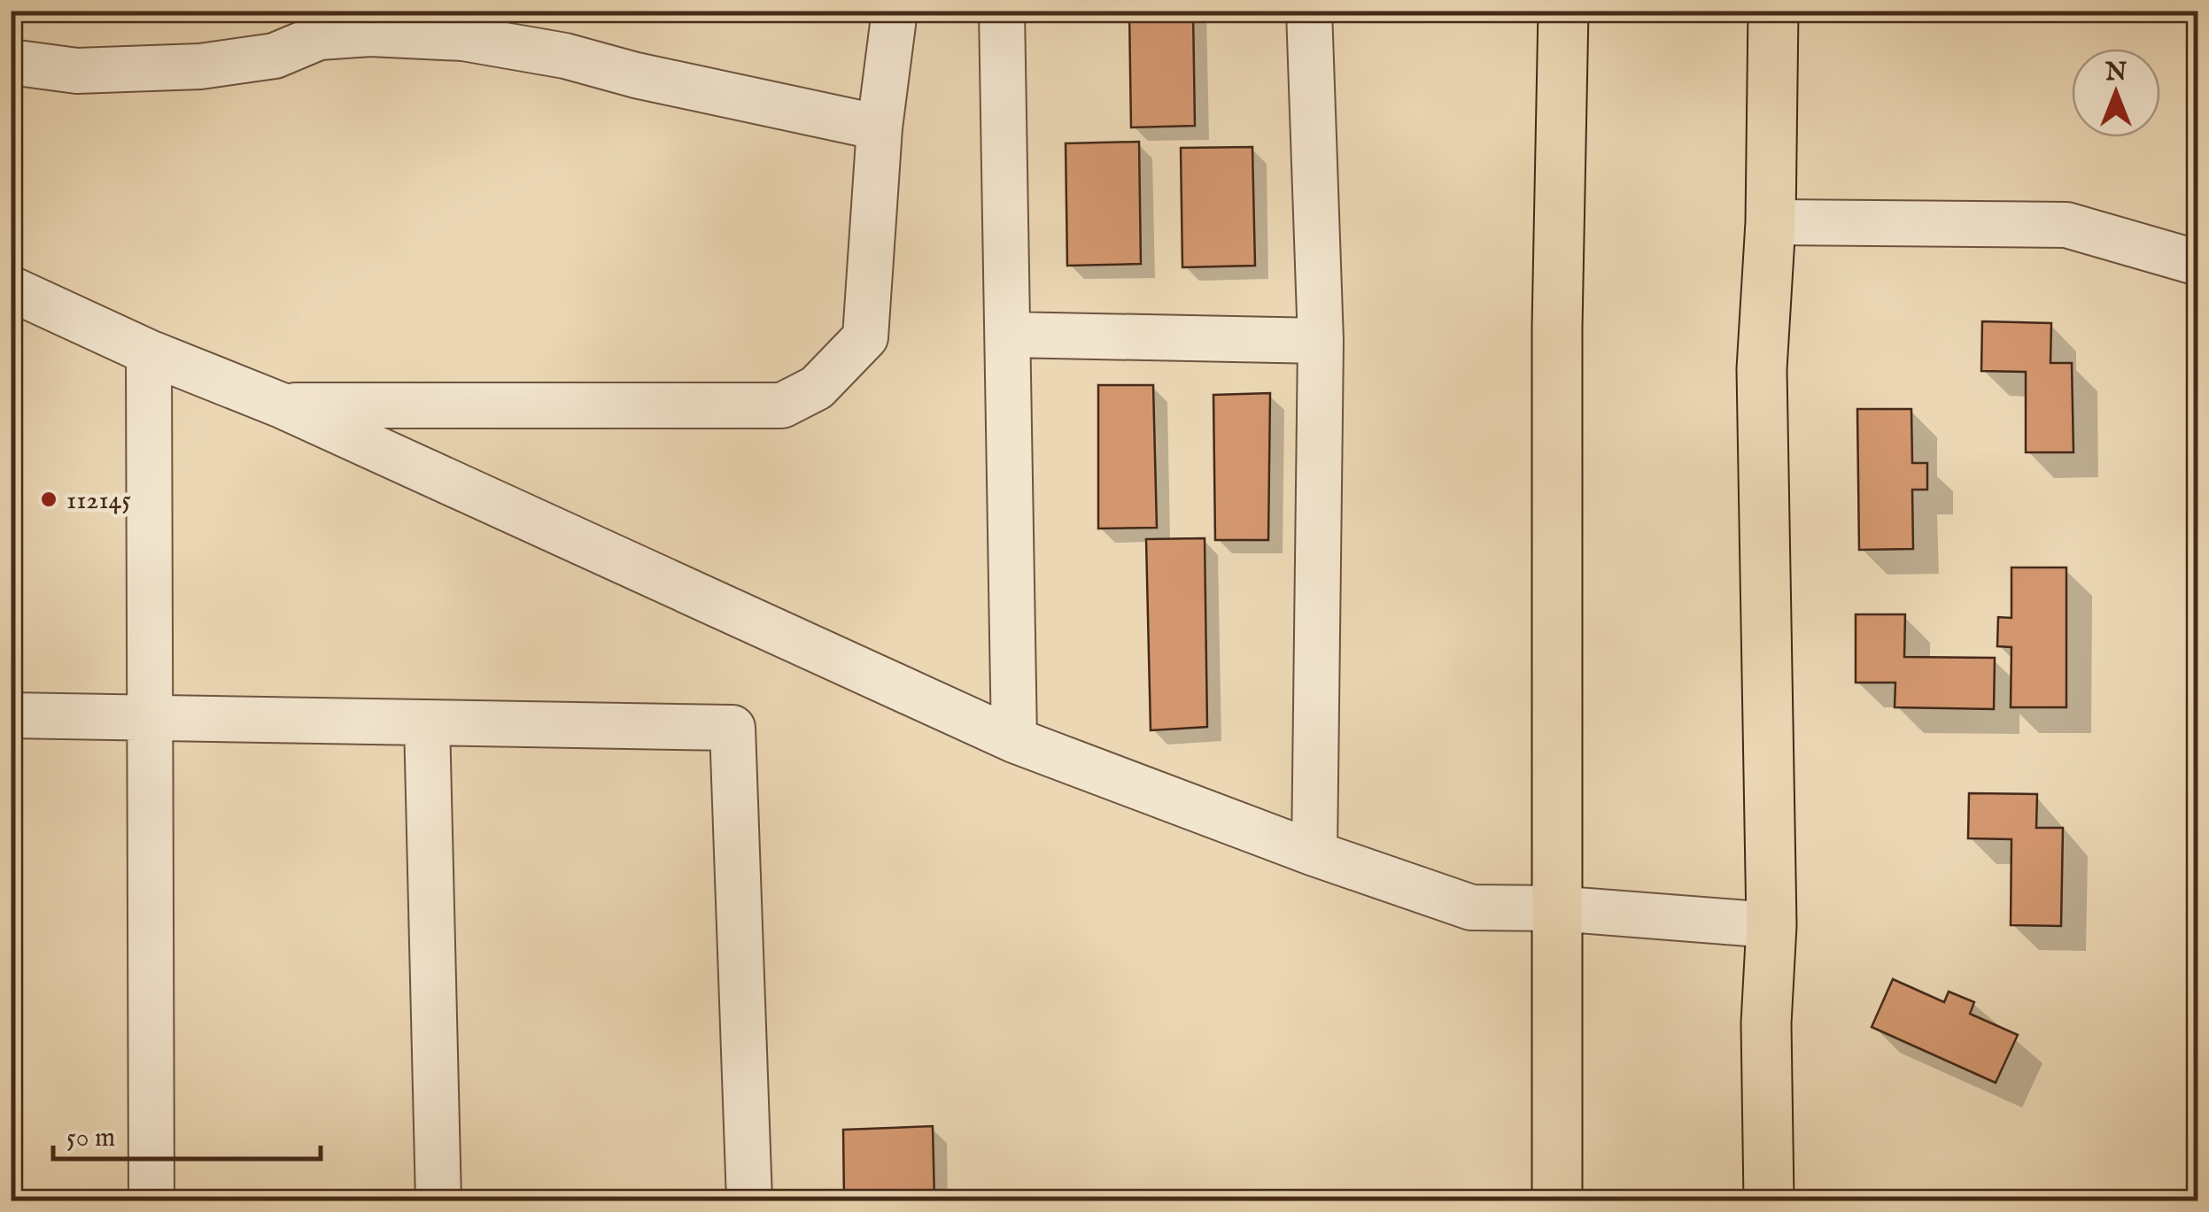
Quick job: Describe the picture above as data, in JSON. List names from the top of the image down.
{
  "places": ["112145"],
  "scale_bar": "50 m",
  "north": "top"
}
